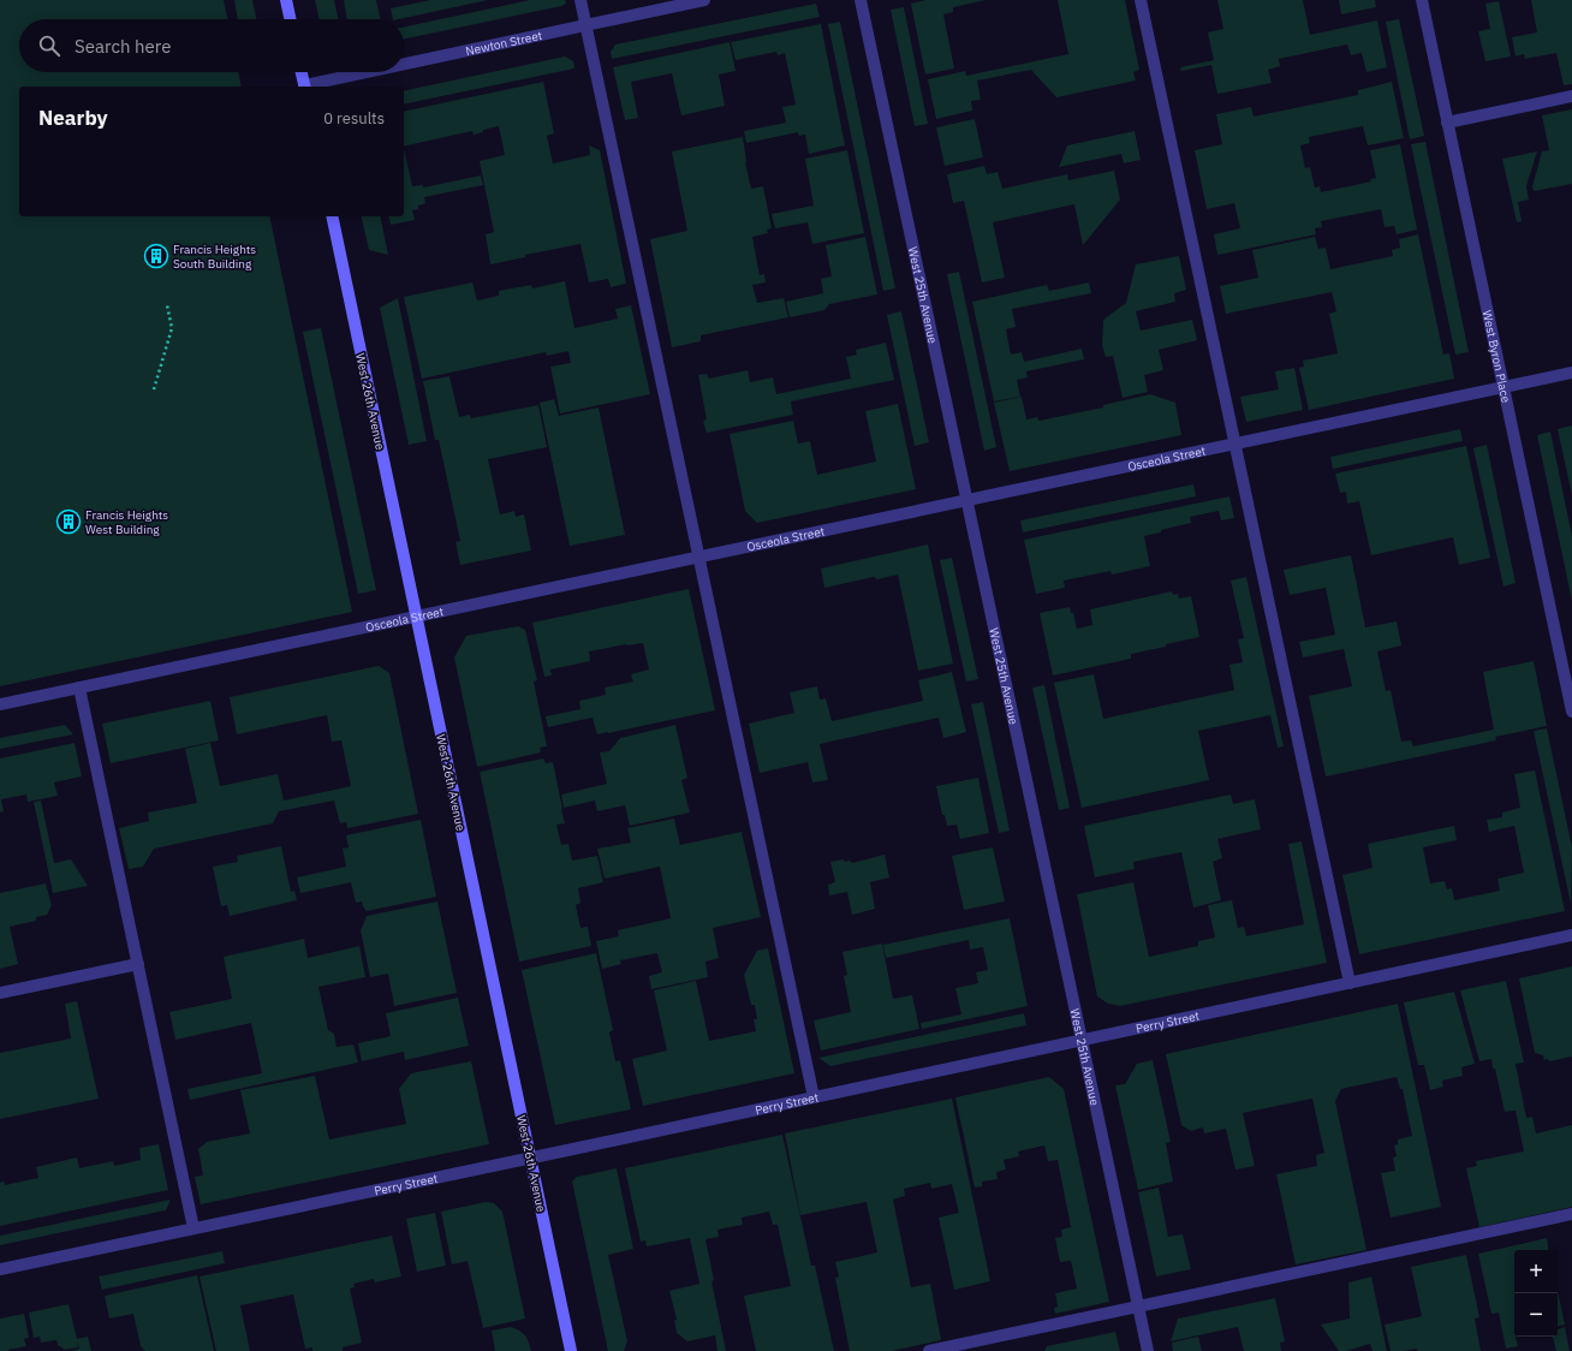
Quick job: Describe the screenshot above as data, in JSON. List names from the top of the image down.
{
  "streets": {
    "street": [
      "Newton Street",
      "West 25th Avenue",
      "West Byron Place",
      "West 26th Avenue",
      "Osceola Street",
      "Perry Street"
    ]
  },
  "crossings": [
    ["West 25th Avenue", "Osceola Street"],
    ["West 25th Avenue", "Perry Street"],
    ["West Byron Place", "Osceola Street"],
    ["West 26th Avenue", "Osceola Street"],
    ["West 26th Avenue", "Perry Street"]
  ],
  "places": {
    "building": ["Francis Heights South Building", "Francis Heights West Building"]
  },
  "page": {
    "search": "Search here",
    "heading": ["Nearby", "0 results"],
    "map_buttons": ["+", "−"]
  }
}
